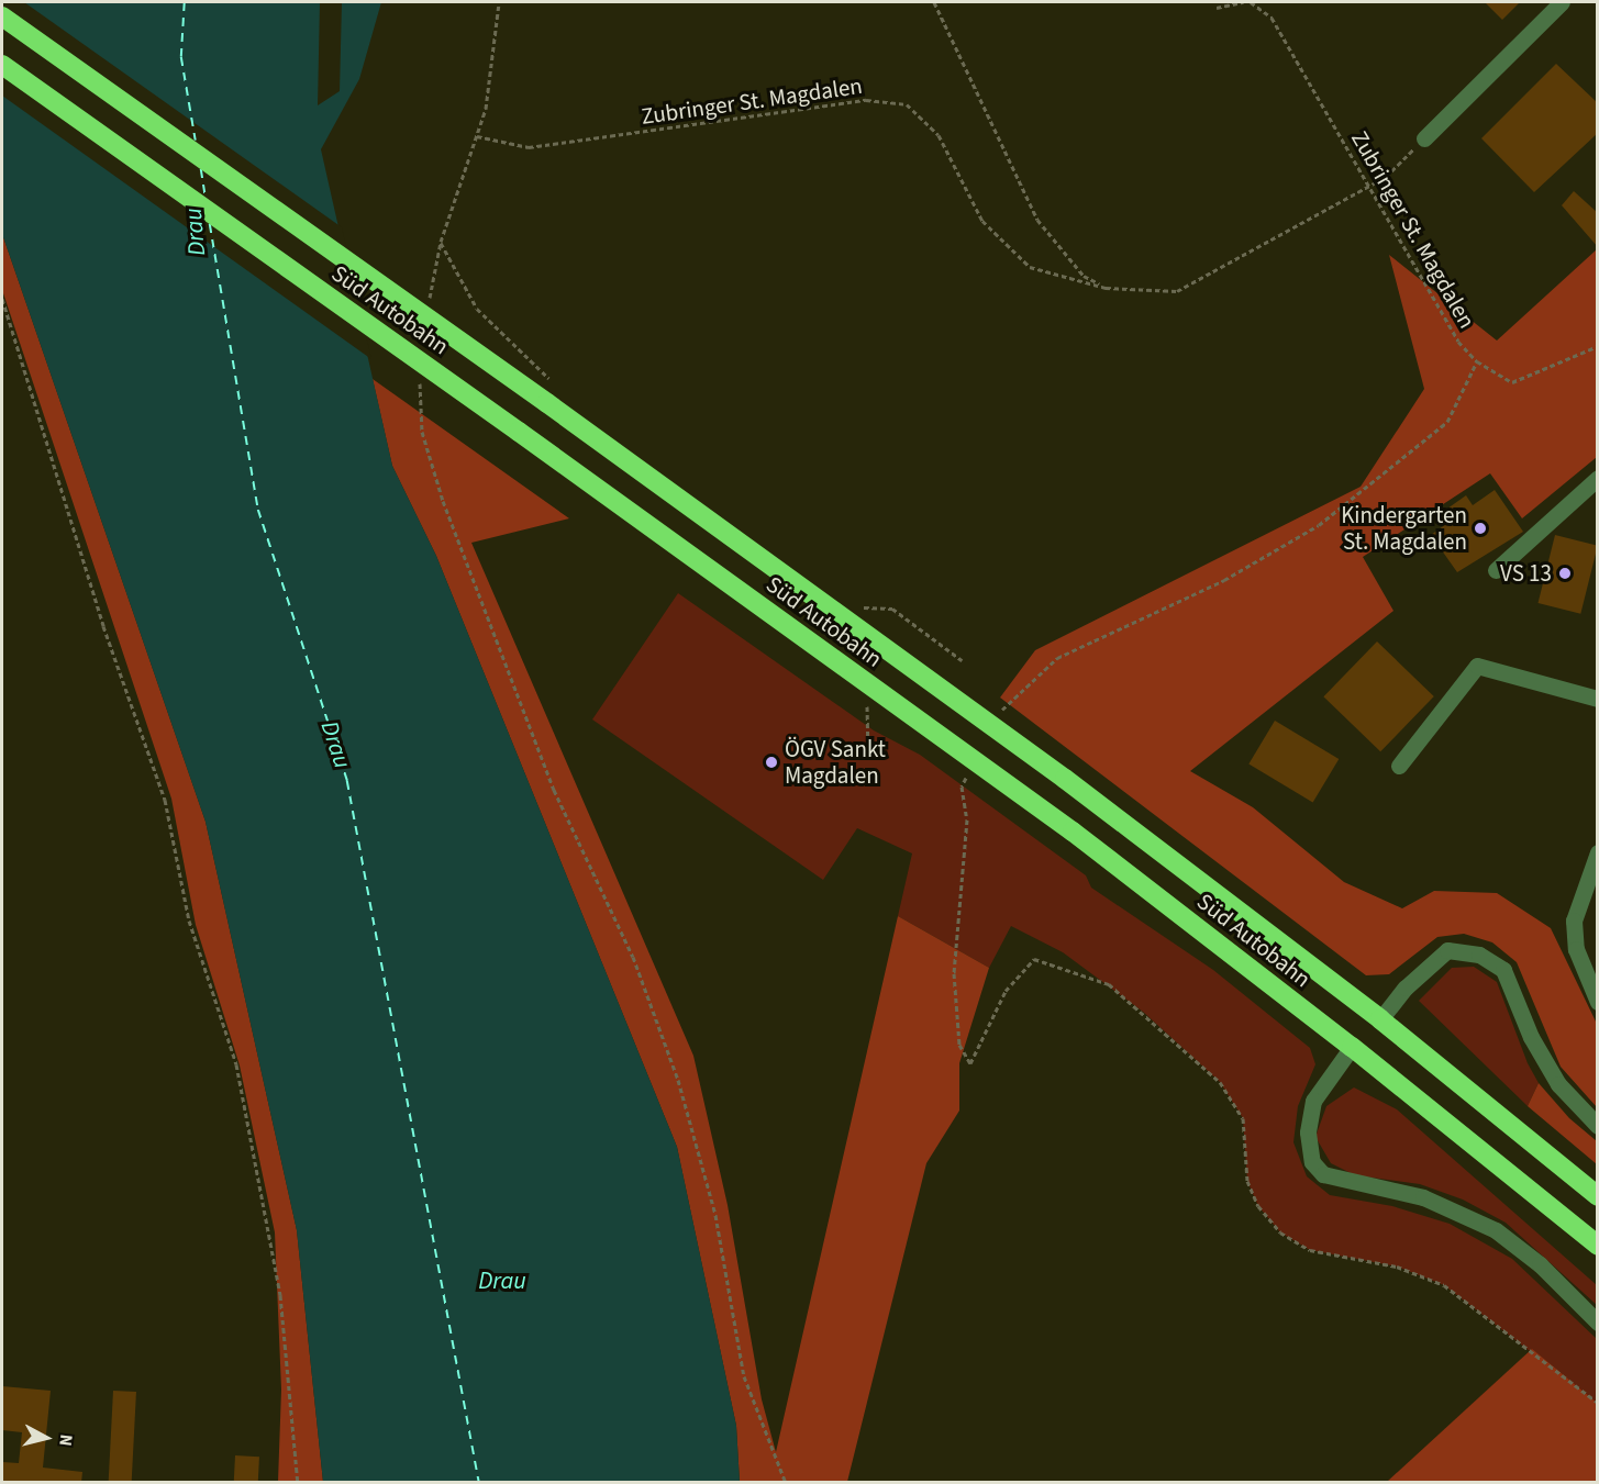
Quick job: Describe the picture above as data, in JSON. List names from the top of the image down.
{
  "streets": {
    "highway": ["Süd Autobahn"],
    "path": ["Zubringer St. Magdalen"]
  },
  "water": ["Drau"],
  "places": ["Kindergarten St. Magdalen", "VS 13", "ÖGV Sankt Magdalen"],
  "north": "right"
}
